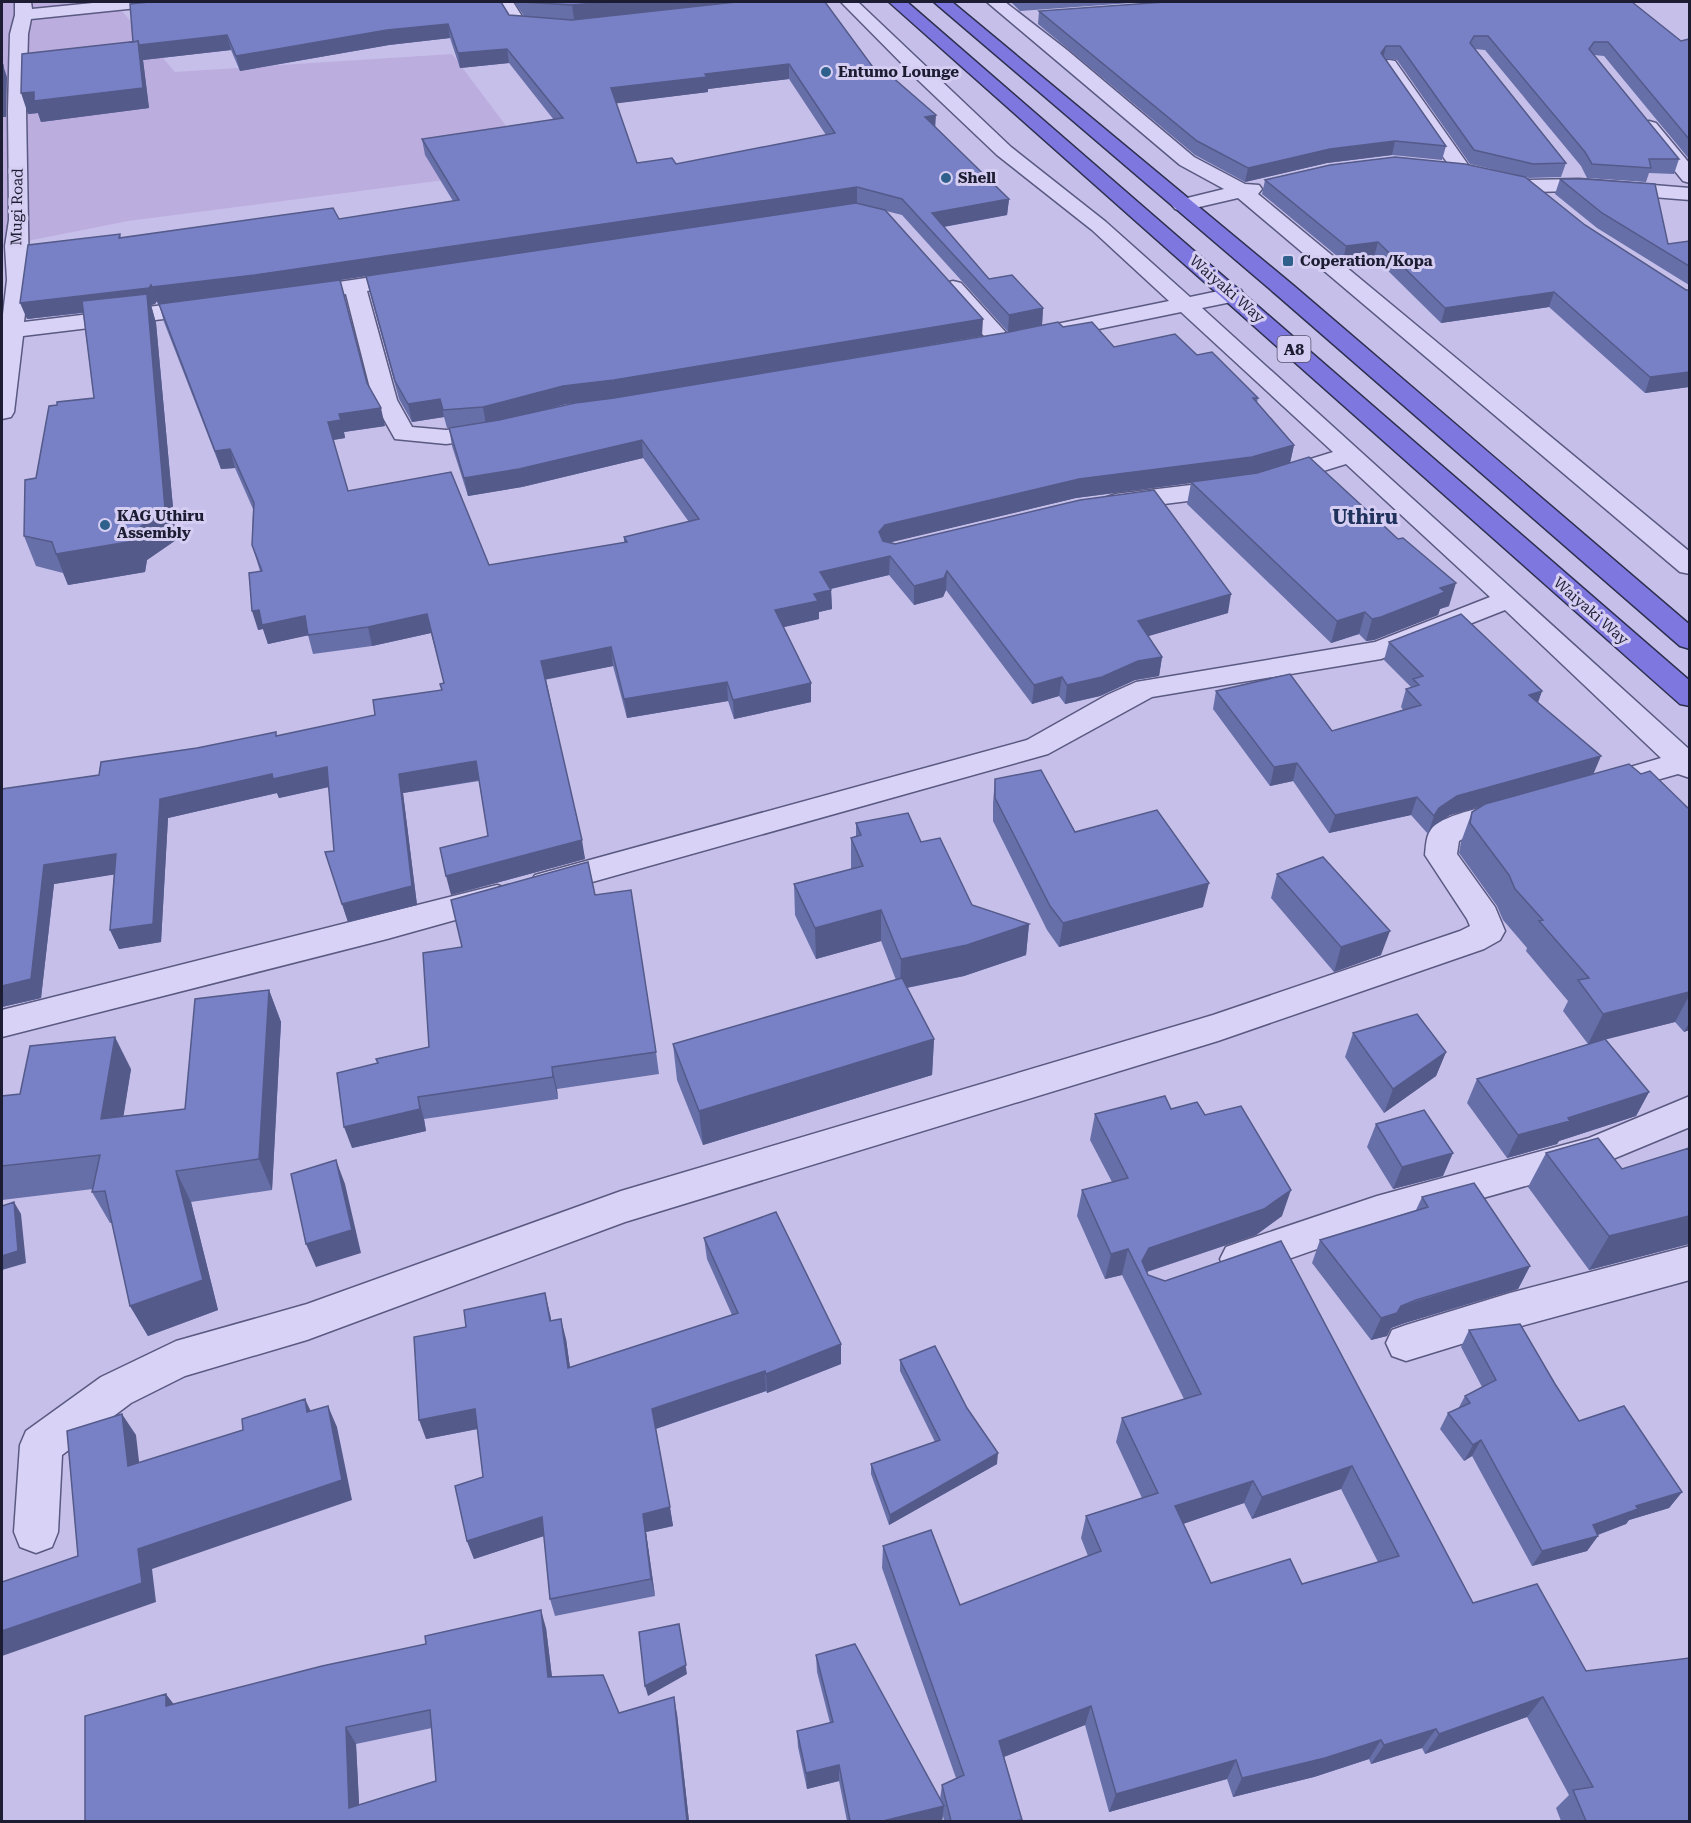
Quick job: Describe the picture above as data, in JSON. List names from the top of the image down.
{
  "streets": {
    "highway": ["Waiyaki Way", "A8"],
    "street": ["Mugi Road"]
  },
  "districts": ["Uthiru"],
  "places": {
    "other": ["Entumo Lounge", "Shell", "KAG Uthiru Assembly"],
    "transit": ["Coperation/Kopa"]
  }
}
